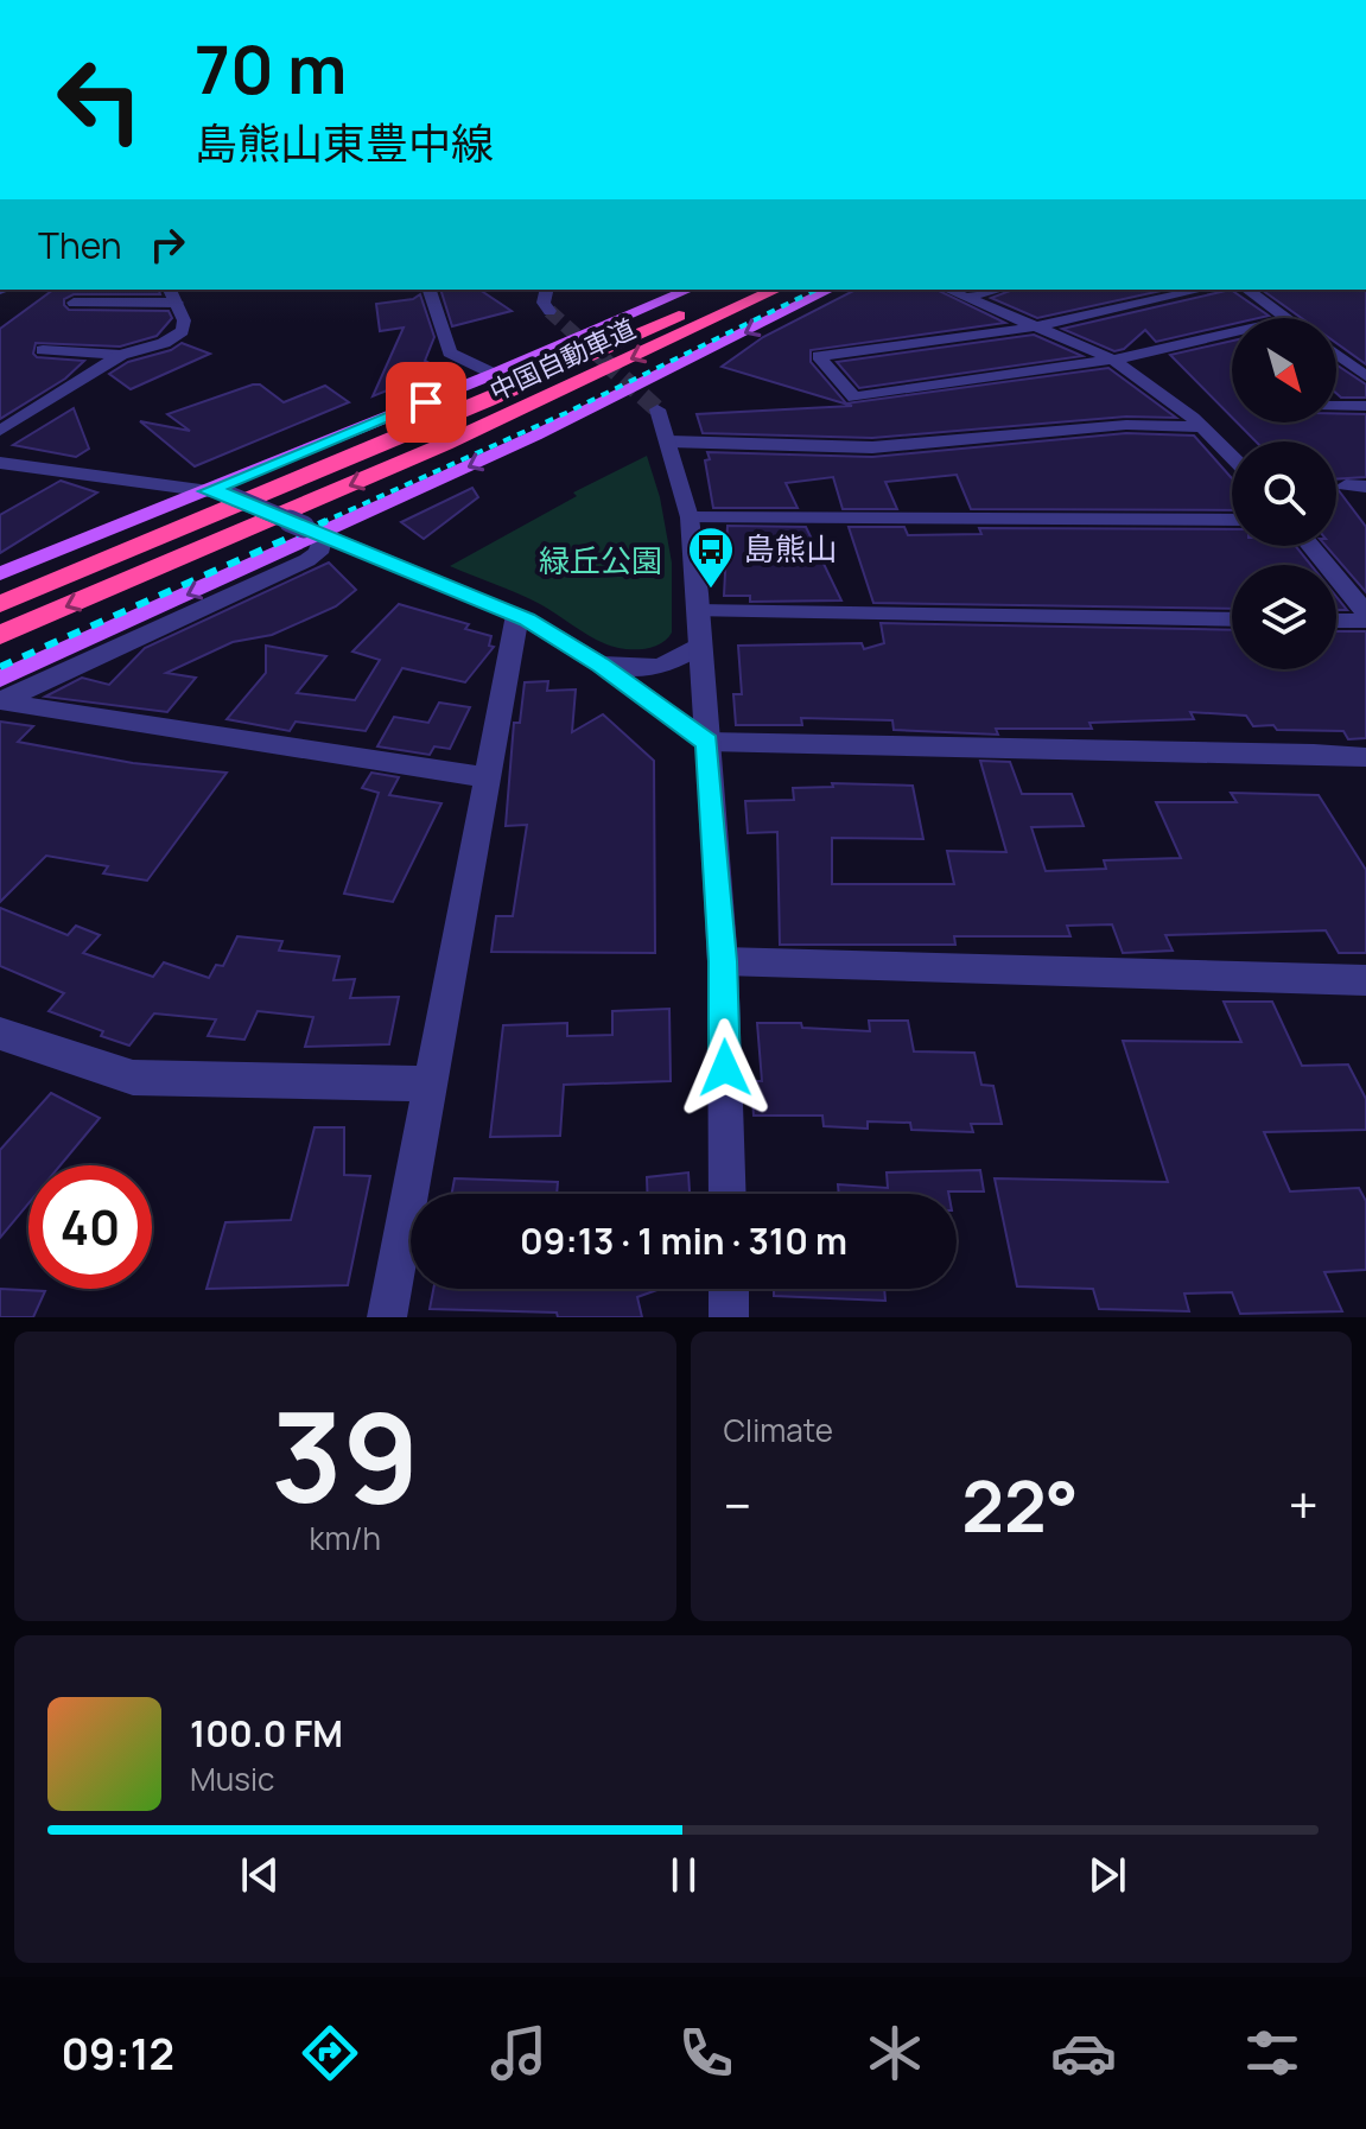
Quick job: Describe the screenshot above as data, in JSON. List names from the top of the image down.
{
  "streets": {
    "highway": ["中国自動車道"]
  },
  "parks": ["緑丘公園"],
  "places": {
    "bus stop": ["島熊山"]
  },
  "north": "bottom right",
  "page": {
    "turn": ["70 m", "島熊山東豊中線"],
    "then": "Then",
    "limit": "40",
    "trip": "09:13 · 1 min · 310 m",
    "tile": [
      ["39", "km/h"],
      "Climate"
    ],
    "heat": ["−", "22°", "+"],
    "song": ["100.0 FM", "Music"],
    "tabs": "09:12"
  }
}
